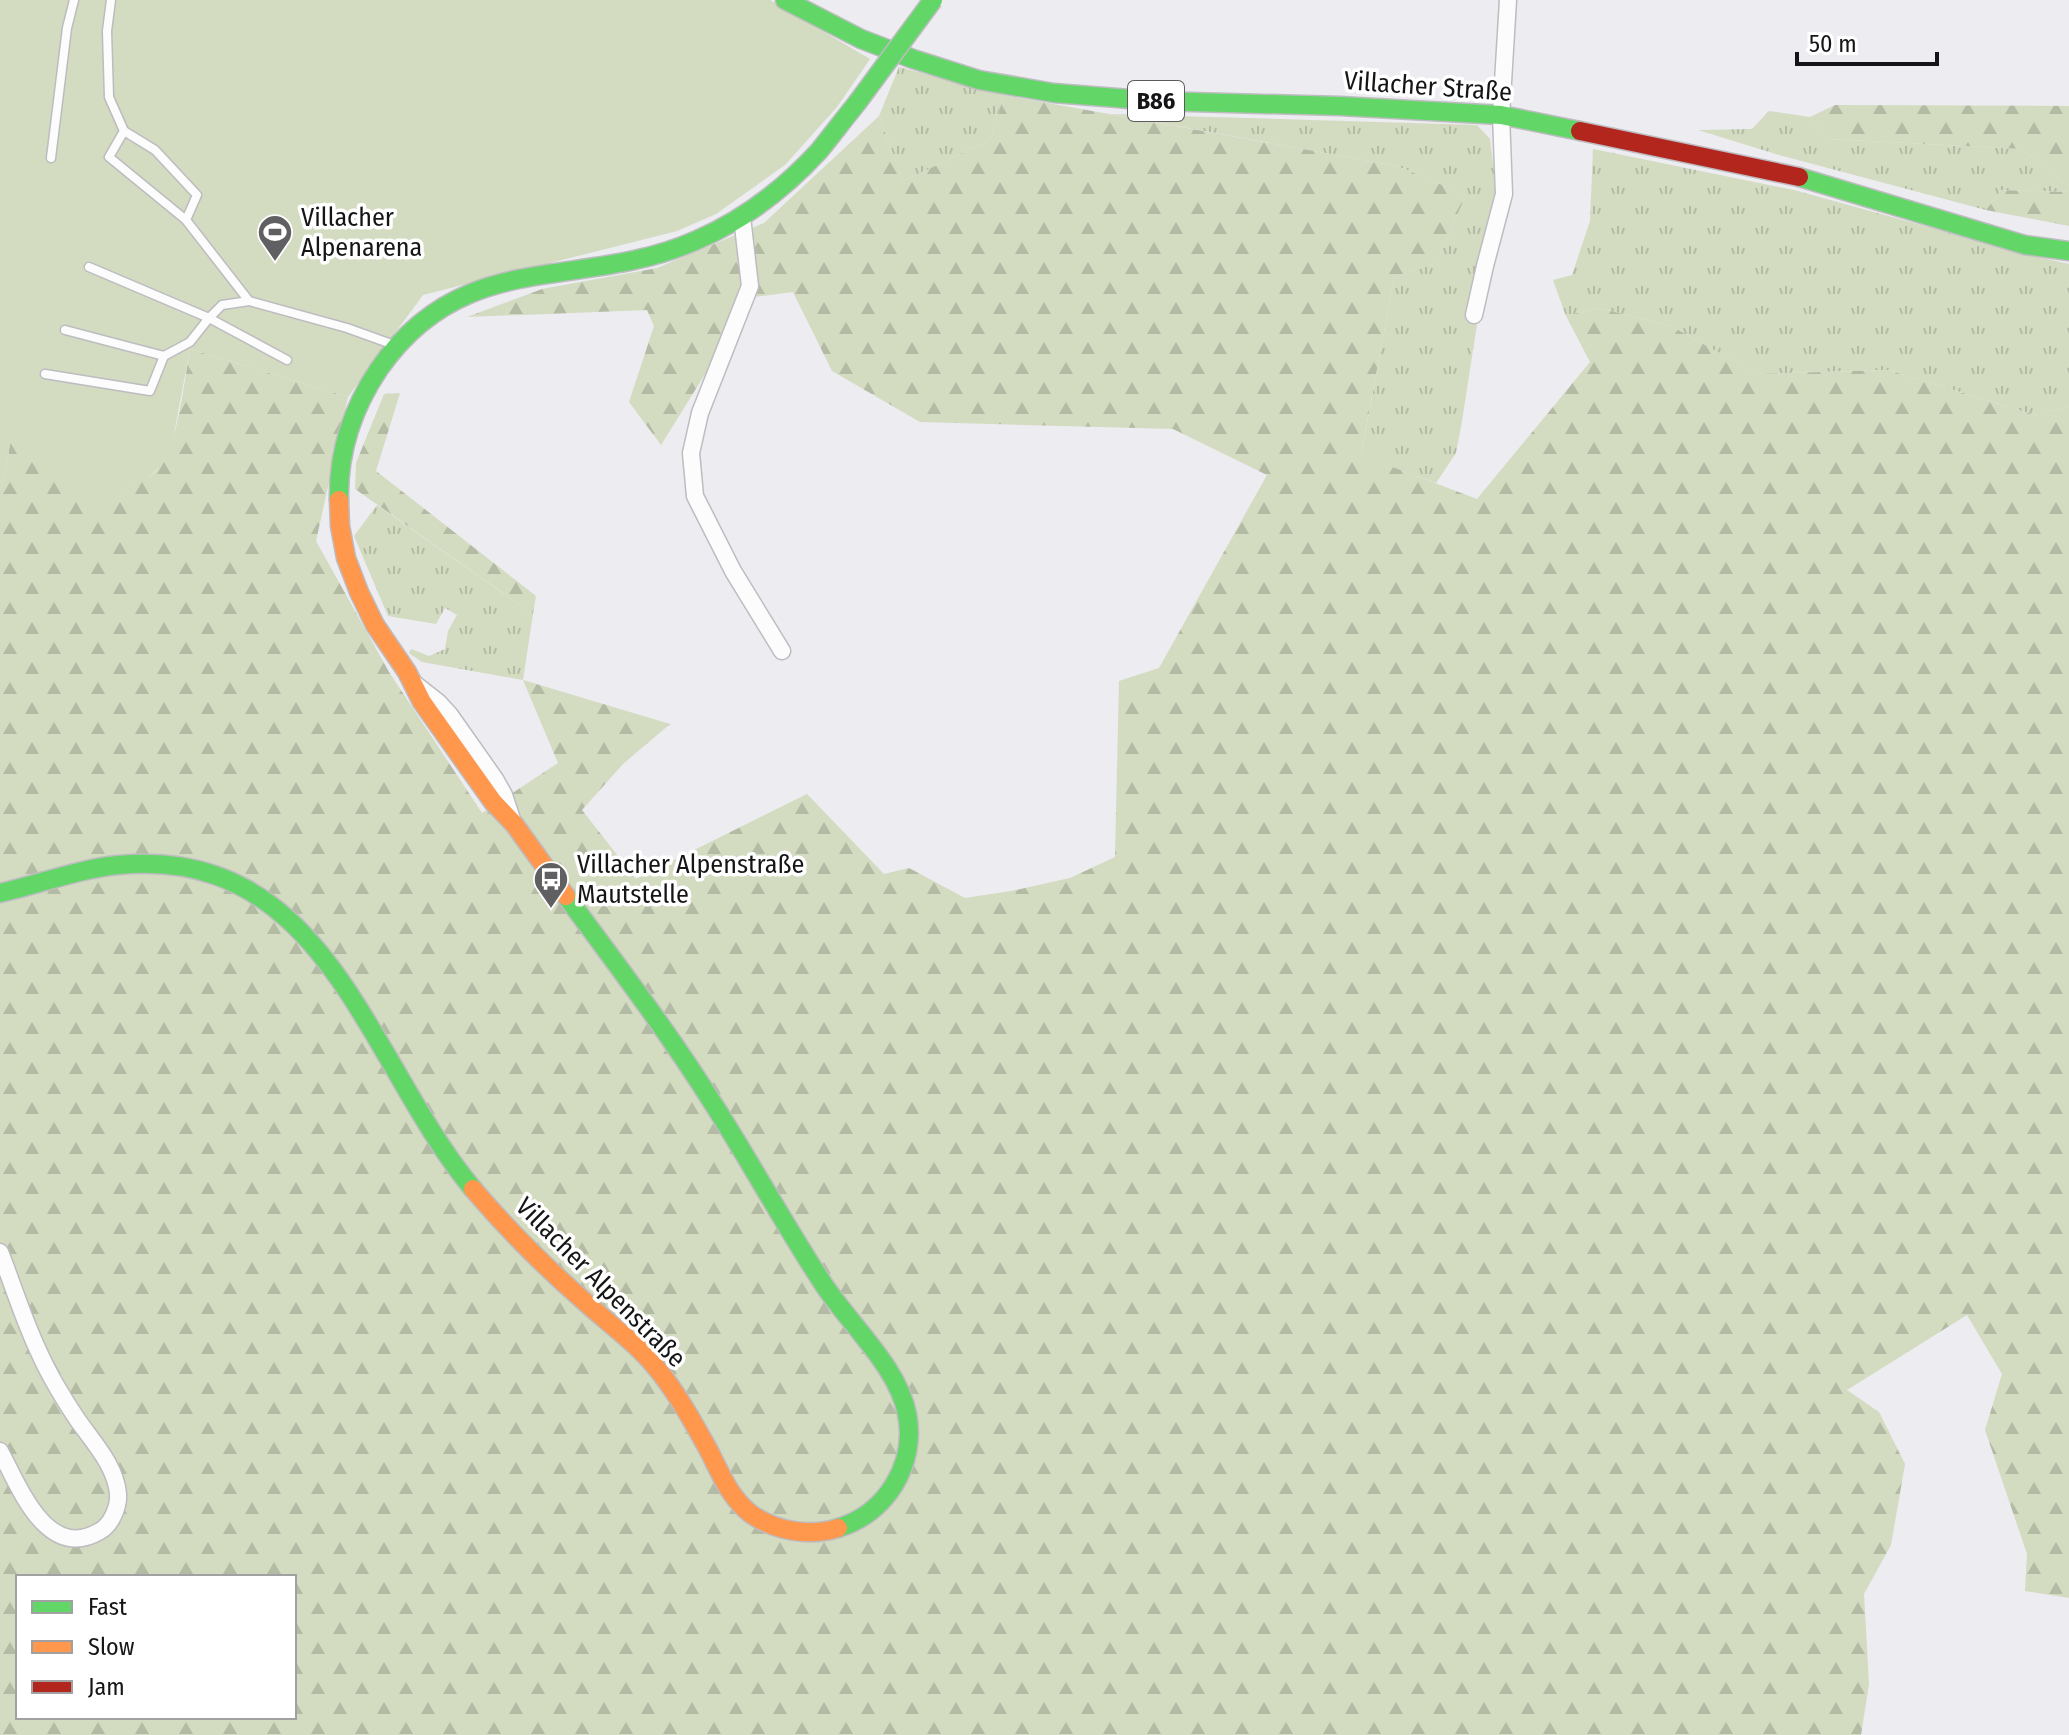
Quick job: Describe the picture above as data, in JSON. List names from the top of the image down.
{
  "streets": {
    "street": ["Villacher Straße", "B86", "Villacher Alpenstraße"]
  },
  "places": {
    "sports": ["Villacher Alpenarena"],
    "bus stop": ["Villacher Alpenstraße Mautstelle"]
  },
  "legend": ["Fast", "Slow", "Jam"],
  "scale_bar": "50 m"
}
